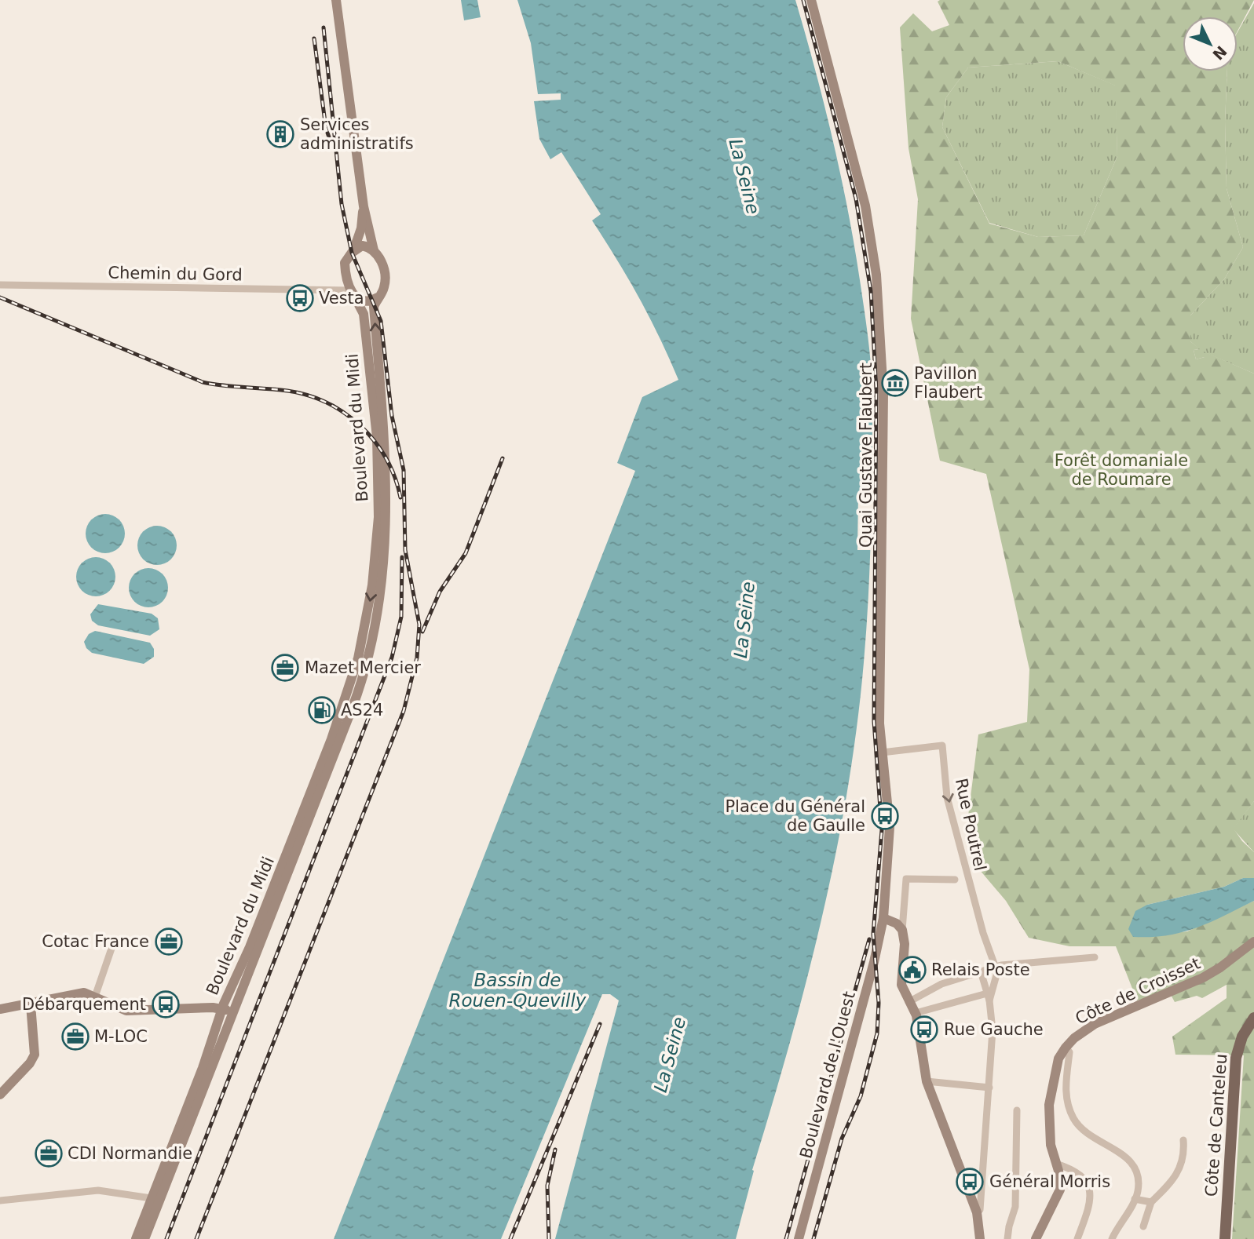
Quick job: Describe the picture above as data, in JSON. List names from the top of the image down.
{
  "streets": {
    "main road": [
      "Boulevard du Midi",
      "Quai Gustave Flaubert",
      "Côte de Croisset",
      "Boulevard de l'Ouest",
      "Côte de Canteleu"
    ],
    "street": ["Chemin du Gord", "Rue Poutrel"]
  },
  "crossings": [
    ["Chemin du Gord", "Boulevard du Midi"],
    ["Quai Gustave Flaubert", "Rue Poutrel"],
    ["Quai Gustave Flaubert", "Boulevard de l'Ouest"]
  ],
  "one_way": ["Rue Poutrel"],
  "water": ["La Seine", "Bassin de Rouen-Quevilly"],
  "parks": ["Forêt domaniale de Roumare"],
  "places": {
    "building": ["Services administratifs"],
    "bus stop": [
      "Vesta",
      "Place du Général de Gaulle",
      "Débarquement",
      "Rue Gauche",
      "Général Morris"
    ],
    "museum": ["Pavillon Flaubert"],
    "office": [
      "Mazet Mercier",
      "Cotac France",
      "M-LOC",
      "CDI Normandie"
    ],
    "fuel station": ["AS24"],
    "public building": ["Relais Poste"]
  },
  "north": "bottom right"
}
